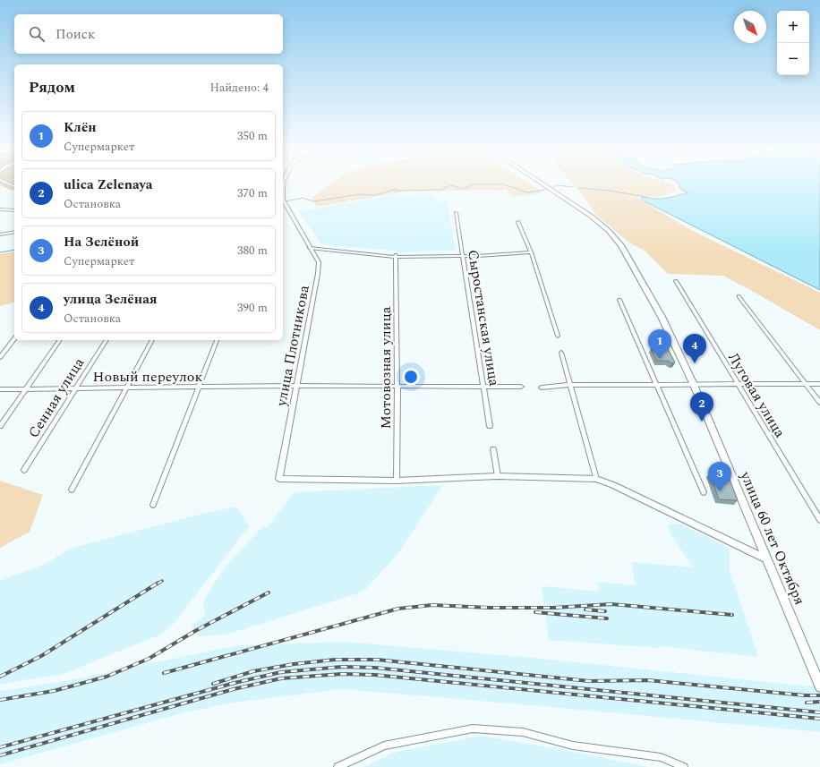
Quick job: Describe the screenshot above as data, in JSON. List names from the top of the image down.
{
  "streets": {
    "main road": ["улица 60 лет Октября"],
    "street": [
      "Сыростанская улица",
      "улица Плотникова",
      "Мотовозная улица",
      "Новый переулок",
      "Луговая улица",
      "Сенная улица"
    ]
  },
  "crossings": [
    ["Сыростанская улица", "Новый переулок"],
    ["улица Плотникова", "Мотовозная улица"],
    ["улица Плотникова", "Новый переулок"],
    ["Мотовозная улица", "Новый переулок"],
    ["Новый переулок", "Сенная улица"]
  ],
  "north": "bottom right",
  "page": {
    "map_buttons": ["+", "−"],
    "search": "Поиск",
    "heading": ["Рядом", "Найдено: 4"],
    "list": [
      {
        "mark": "1",
        "name": "Клён",
        "note": "Супермаркет",
        "value": "350 m"
      },
      {
        "mark": "2",
        "name": "ulica Zelenaya",
        "note": "Остановка",
        "value": "370 m"
      },
      {
        "mark": "3",
        "name": "На Зелёной",
        "note": "Супермаркет",
        "value": "380 m"
      },
      {
        "mark": "4",
        "name": "улица Зелёная",
        "note": "Остановка",
        "value": "390 m"
      }
    ],
    "pins": [
      "1",
      "4",
      "2",
      "3"
    ]
  }
}
